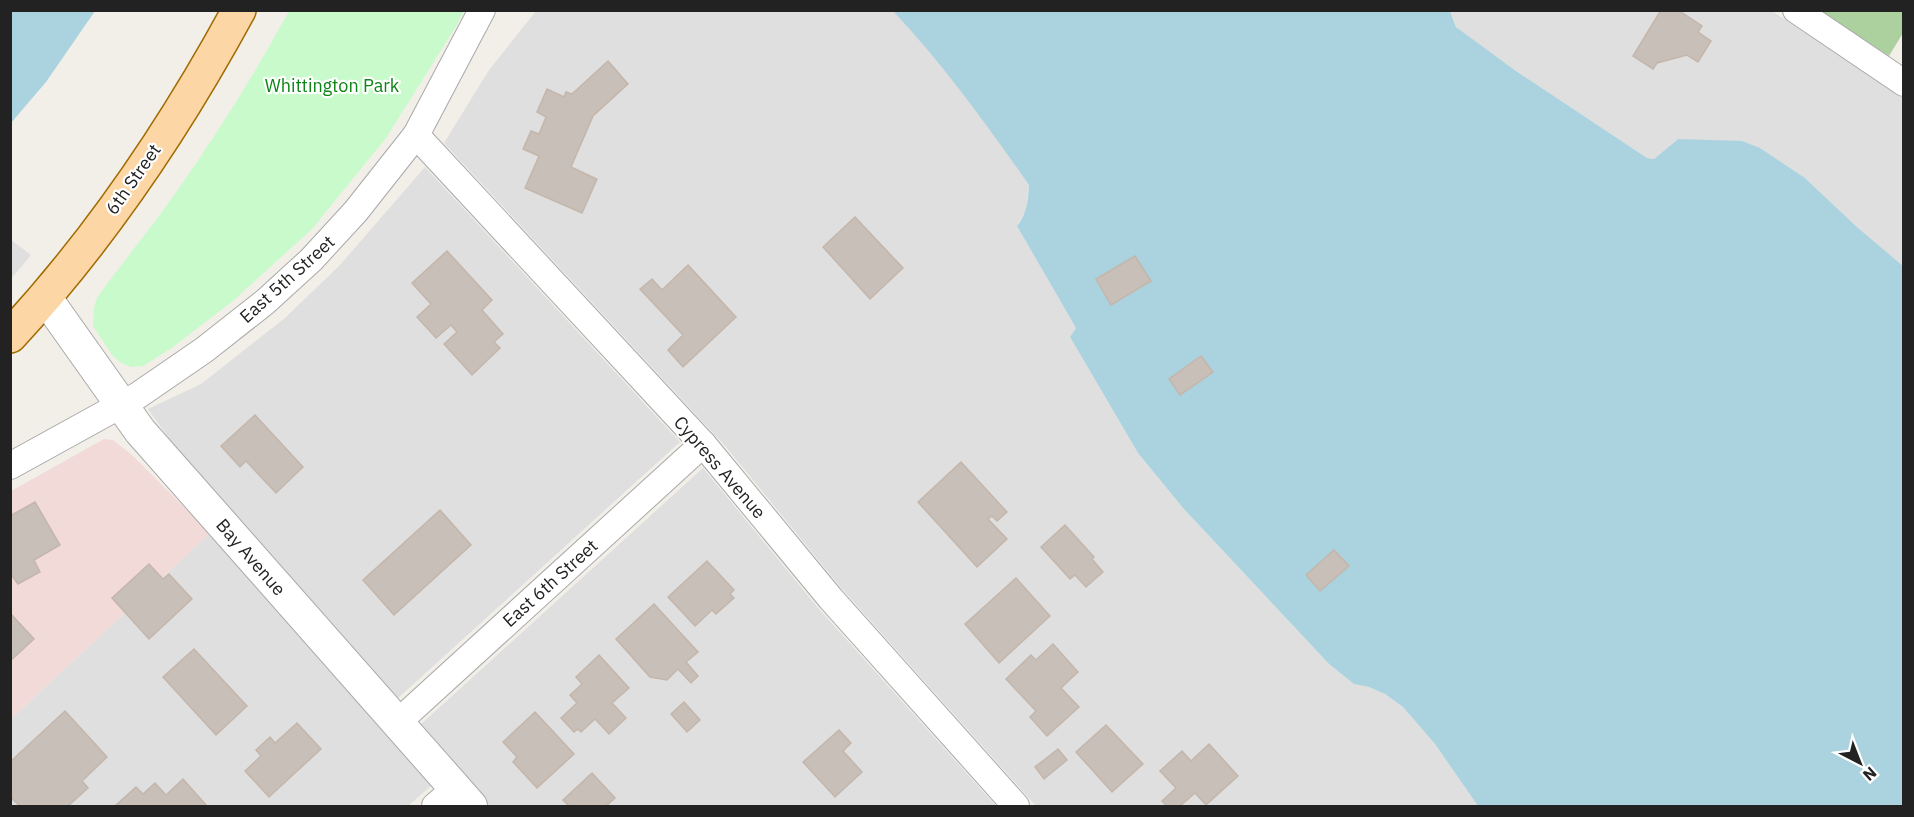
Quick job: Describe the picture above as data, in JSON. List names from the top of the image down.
{
  "streets": {
    "main road": ["6th Street"],
    "street": [
      "East 5th Street",
      "Cypress Avenue",
      "Bay Avenue",
      "East 6th Street"
    ]
  },
  "crossings": [
    ["6th Street", "Bay Avenue"],
    ["East 5th Street", "Cypress Avenue"],
    ["East 5th Street", "Bay Avenue"],
    ["Cypress Avenue", "East 6th Street"],
    ["Bay Avenue", "East 6th Street"]
  ],
  "parks": ["Whittington Park"],
  "north": "bottom right"
}
